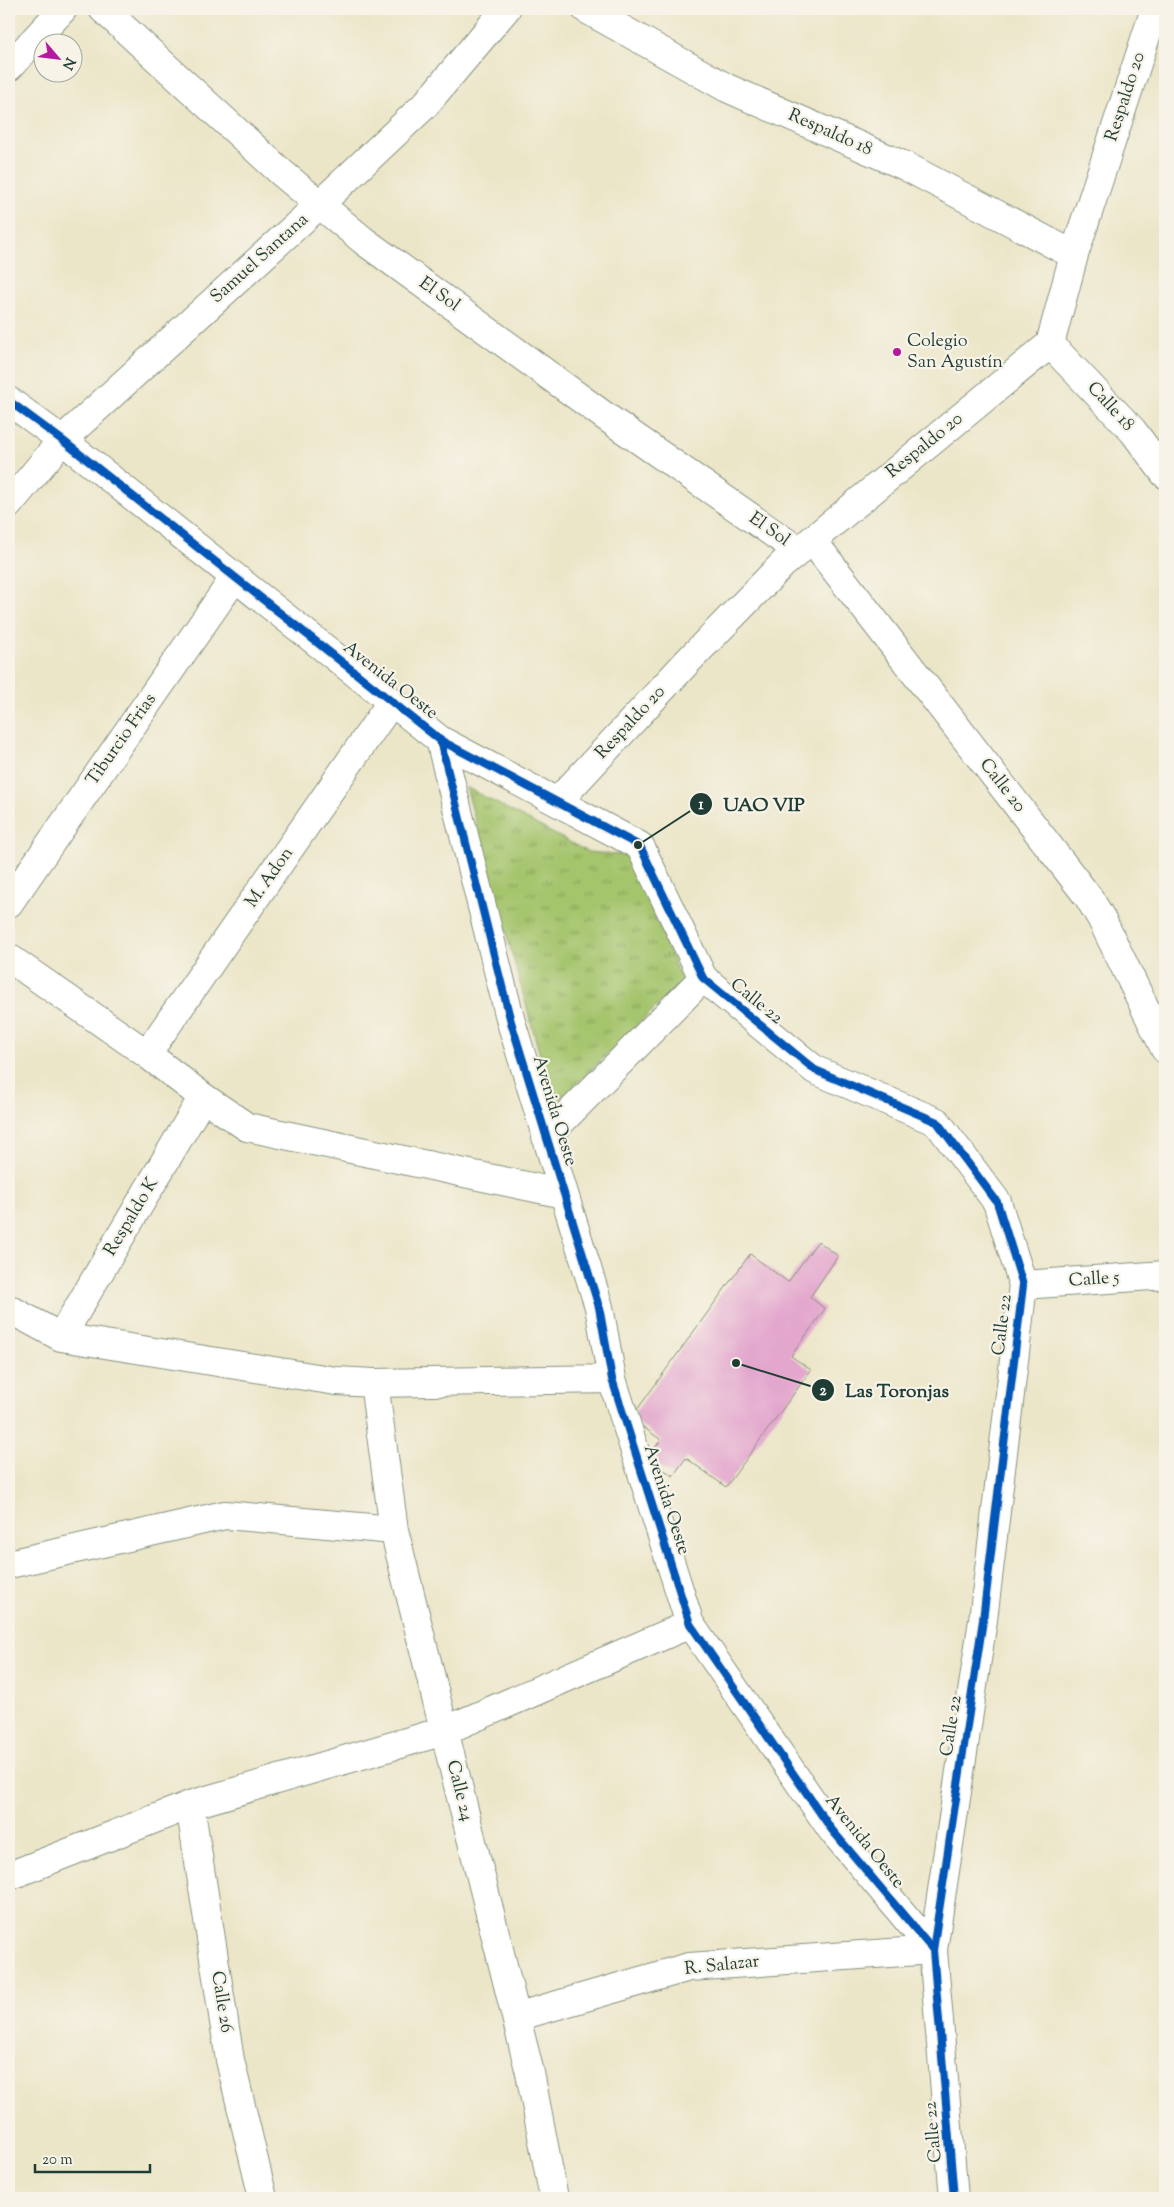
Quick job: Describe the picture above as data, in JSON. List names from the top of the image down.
{
  "streets": {
    "street": [
      "Respaldo 20",
      "Respaldo 18",
      "Samuel Santana",
      "El Sol",
      "Calle 18",
      "Avenida Oeste",
      "Tiburcio Frias",
      "Calle 20",
      "M. Adon",
      "Calle 22",
      "Respaldo K",
      "Calle 5",
      "Calle 24",
      "R. Salazar",
      "Calle 26"
    ]
  },
  "crossings": [
    ["Respaldo 20", "Respaldo 18"],
    ["Respaldo 20", "El Sol"],
    ["Respaldo 20", "Calle 18"],
    ["Respaldo 20", "Calle 20"],
    ["Respaldo 20", "Calle 22"],
    ["Samuel Santana", "El Sol"],
    ["Samuel Santana", "Avenida Oeste"],
    ["El Sol", "Calle 20"],
    ["Avenida Oeste", "Tiburcio Frias"],
    ["Avenida Oeste", "M. Adon"],
    ["Avenida Oeste", "Calle 22"],
    ["Avenida Oeste", "R. Salazar"],
    ["Calle 22", "Calle 5"],
    ["Calle 22", "R. Salazar"],
    ["Calle 24", "R. Salazar"]
  ],
  "places": ["Colegio San Agustín", "UAO VIP", "Las Toronjas"],
  "scale_bar": "20 m",
  "north": "bottom right"
}
